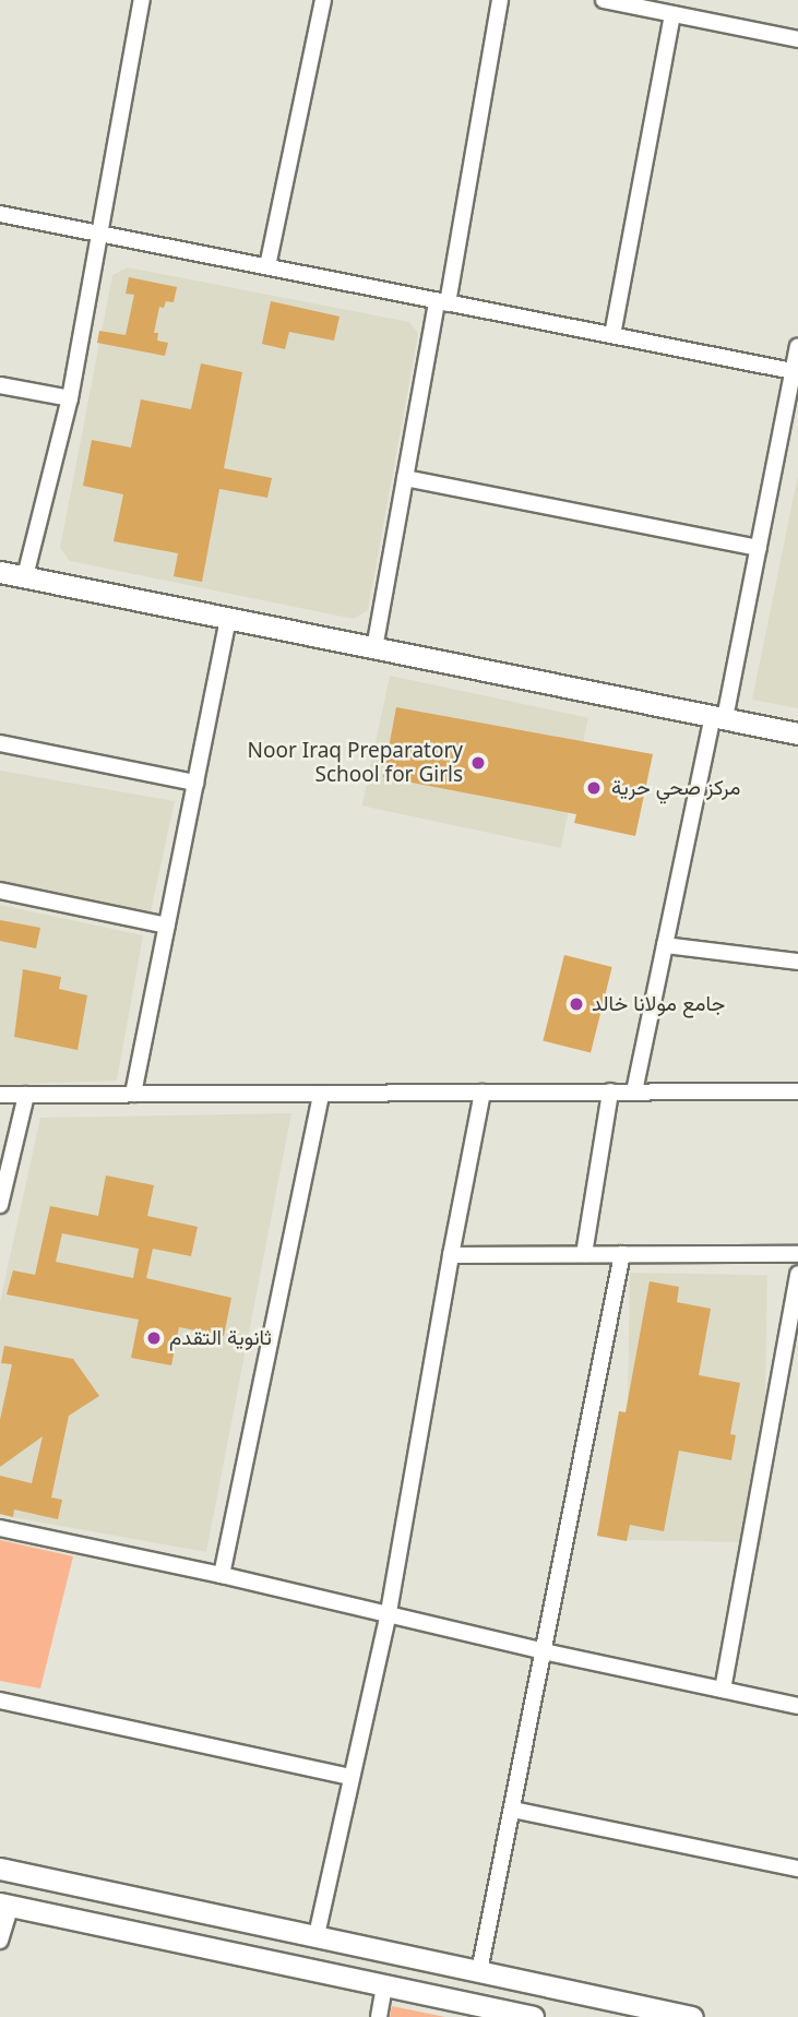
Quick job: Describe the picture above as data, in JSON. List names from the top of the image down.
{
  "places": [
    "Noor Iraq Preparatory School for Girls",
    "مركز صحي حرية",
    "جامع مولانا خالد",
    "ثانوية التقدم"
  ]
}
